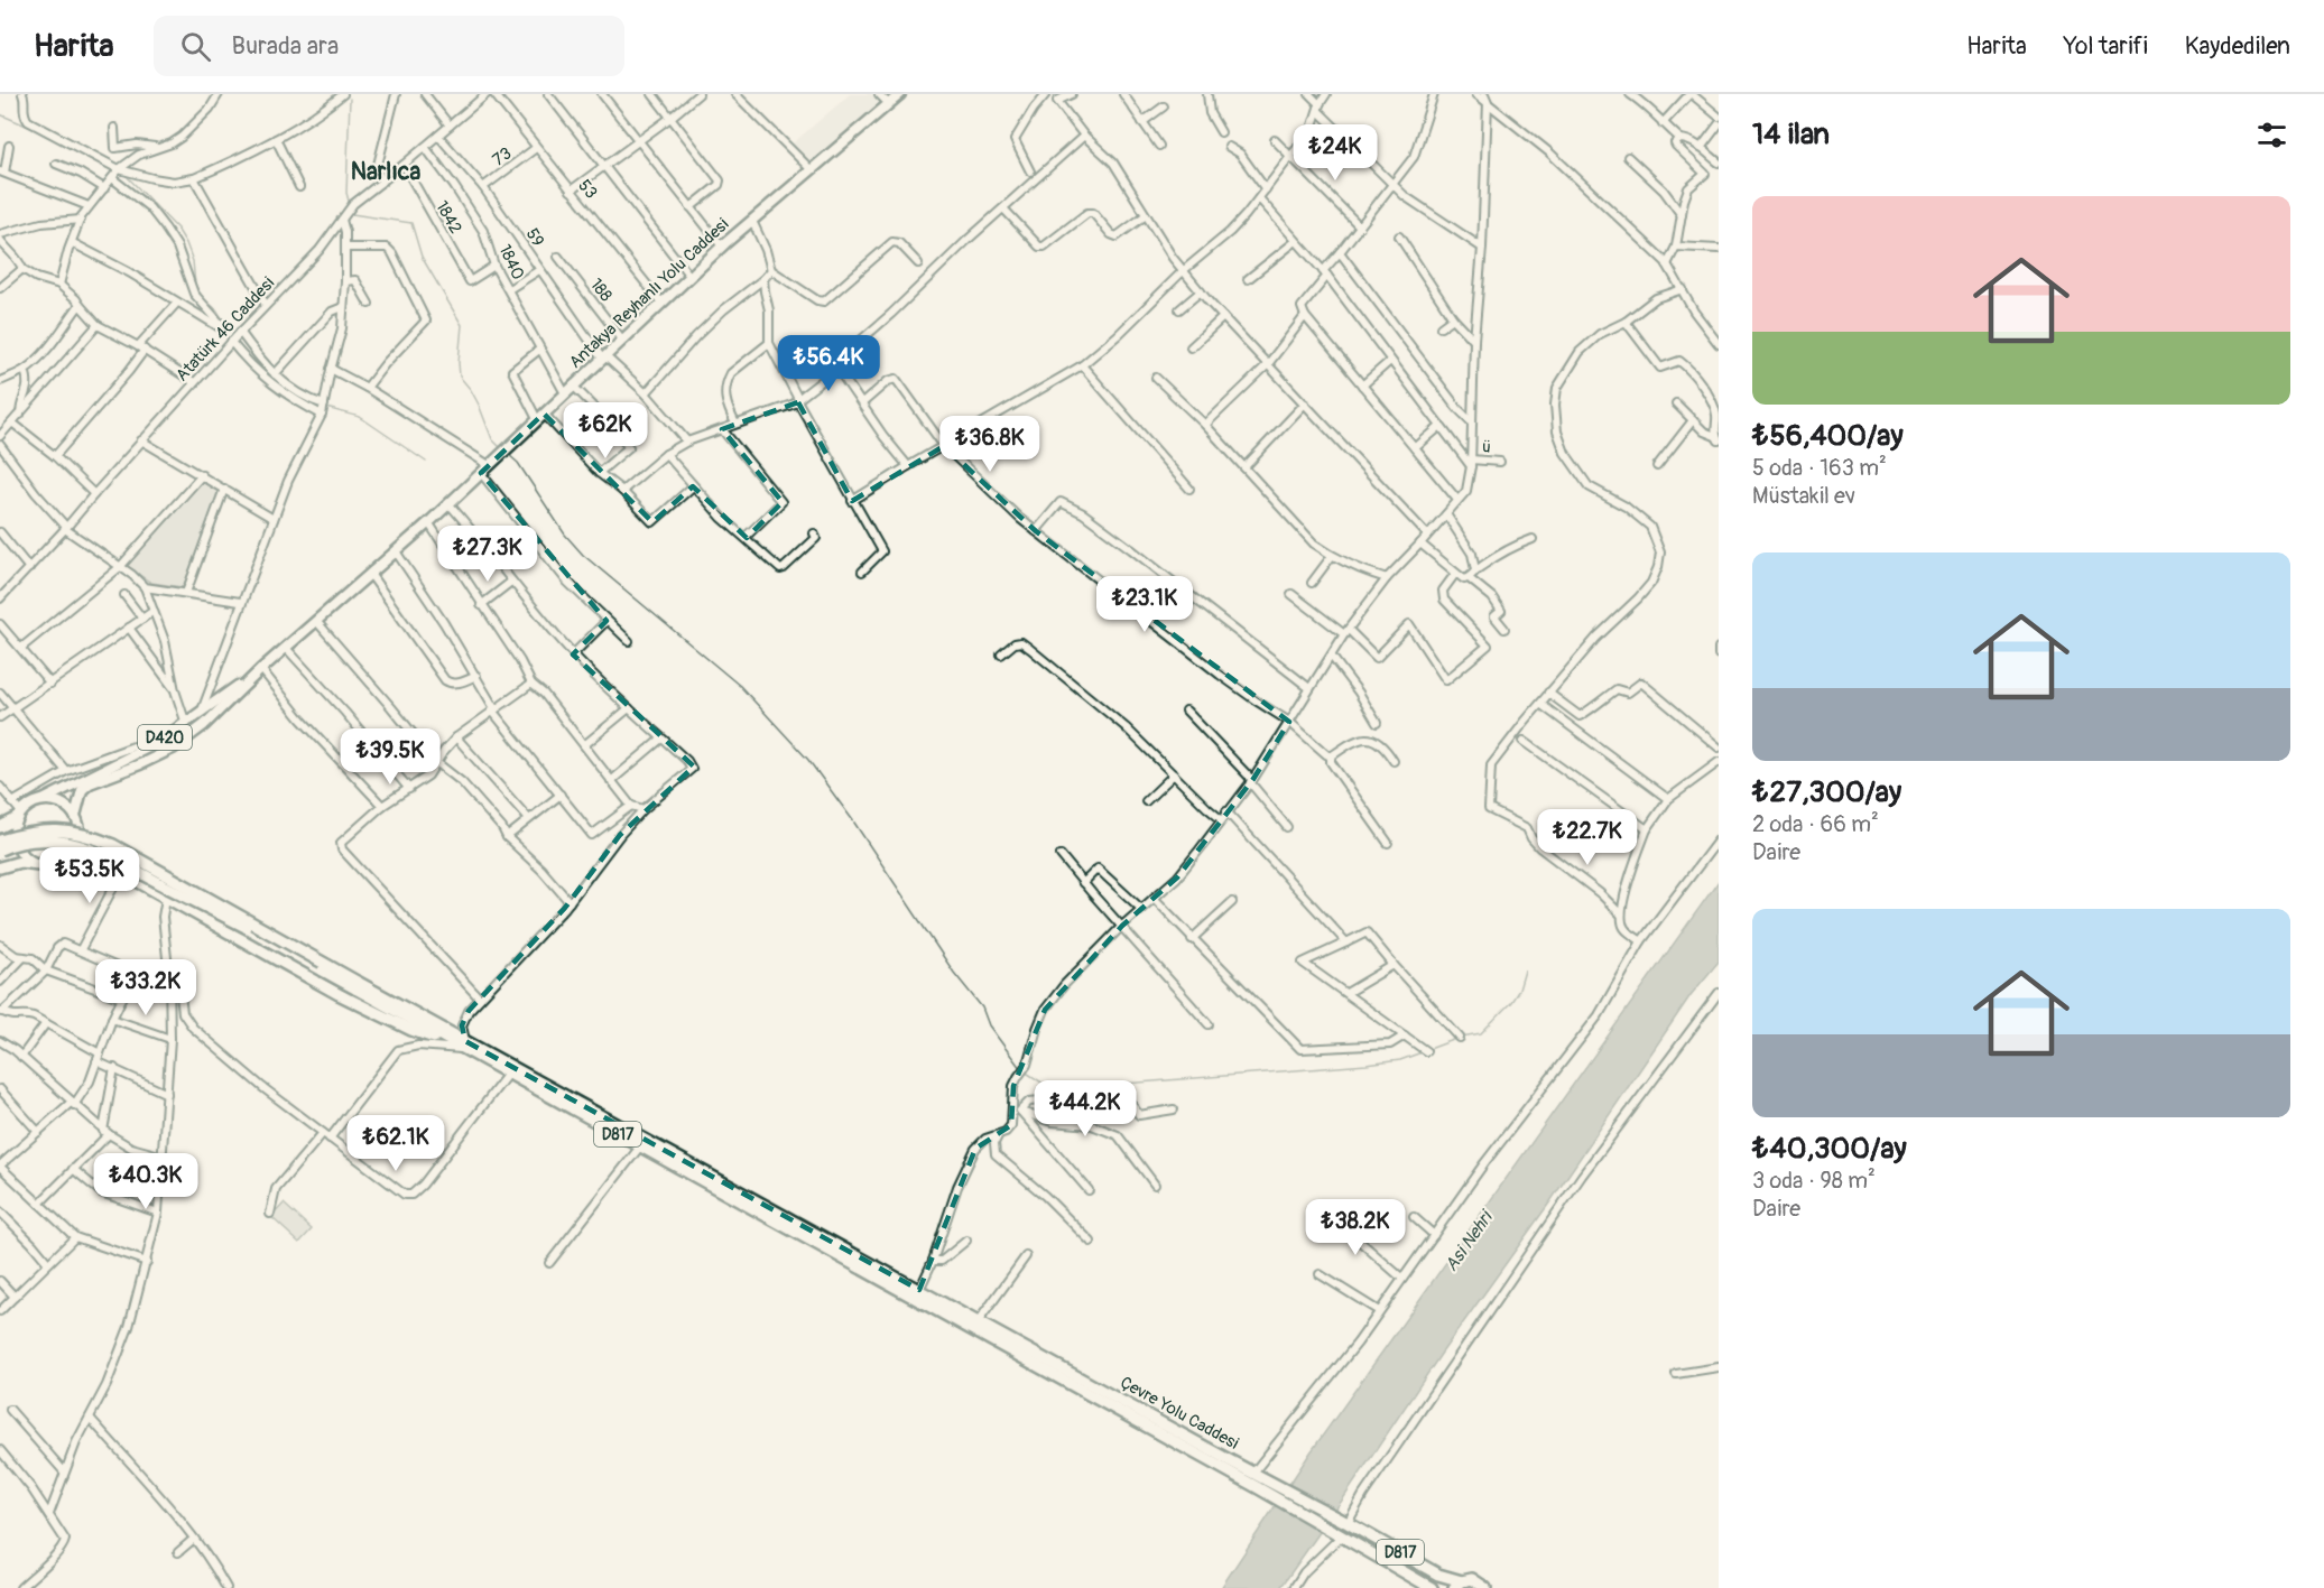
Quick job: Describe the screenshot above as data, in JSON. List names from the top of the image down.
{
  "streets": {
    "highway": ["D817", "Çevre Yolu Caddesi"],
    "main road": ["Antakya Reyhanlı Yolu Caddesi", "D420"],
    "street": [
      "73",
      "53",
      "1842",
      "59",
      "1840",
      "188",
      "Atatürk 46 Caddesi",
      "ü"
    ]
  },
  "crossings": [
    ["73", "53"],
    ["73", "59"],
    ["53", "Antakya Reyhanlı Yolu Caddesi"],
    ["1842", "1840"],
    ["1842", "Atatürk 46 Caddesi"],
    ["59", "Antakya Reyhanlı Yolu Caddesi"],
    ["59", "Atatürk 46 Caddesi"],
    ["1840", "Antakya Reyhanlı Yolu Caddesi"],
    ["1840", "Atatürk 46 Caddesi"],
    ["188", "Antakya Reyhanlı Yolu Caddesi"],
    ["Antakya Reyhanlı Yolu Caddesi", "D420"],
    ["D817", "Çevre Yolu Caddesi"]
  ],
  "districts": ["Narlıca"],
  "water": ["Asi Nehri"],
  "page": {
    "header": "Harita",
    "search": "Burada ara",
    "nav": ["Harita", "Yol tarifi", "Kaydedilen"],
    "heading": "14 ilan",
    "price": [
      "₺24K",
      "₺56.4K",
      "₺62K",
      "₺36.8K",
      "₺27.3K",
      "₺23.1K",
      "₺39.5K",
      "₺22.7K",
      "₺53.5K",
      "₺33.2K",
      "₺44.2K",
      "₺62.1K",
      "₺40.3K",
      "₺38.2K"
    ],
    "list": [
      {
        "name": "₺56,400/ay",
        "note": "5 oda · 163 m² · Müstakil ev"
      },
      {
        "name": "₺27,300/ay",
        "note": "2 oda · 66 m² · Daire"
      },
      {
        "name": "₺40,300/ay",
        "note": "3 oda · 98 m² · Daire"
      }
    ]
  }
}
